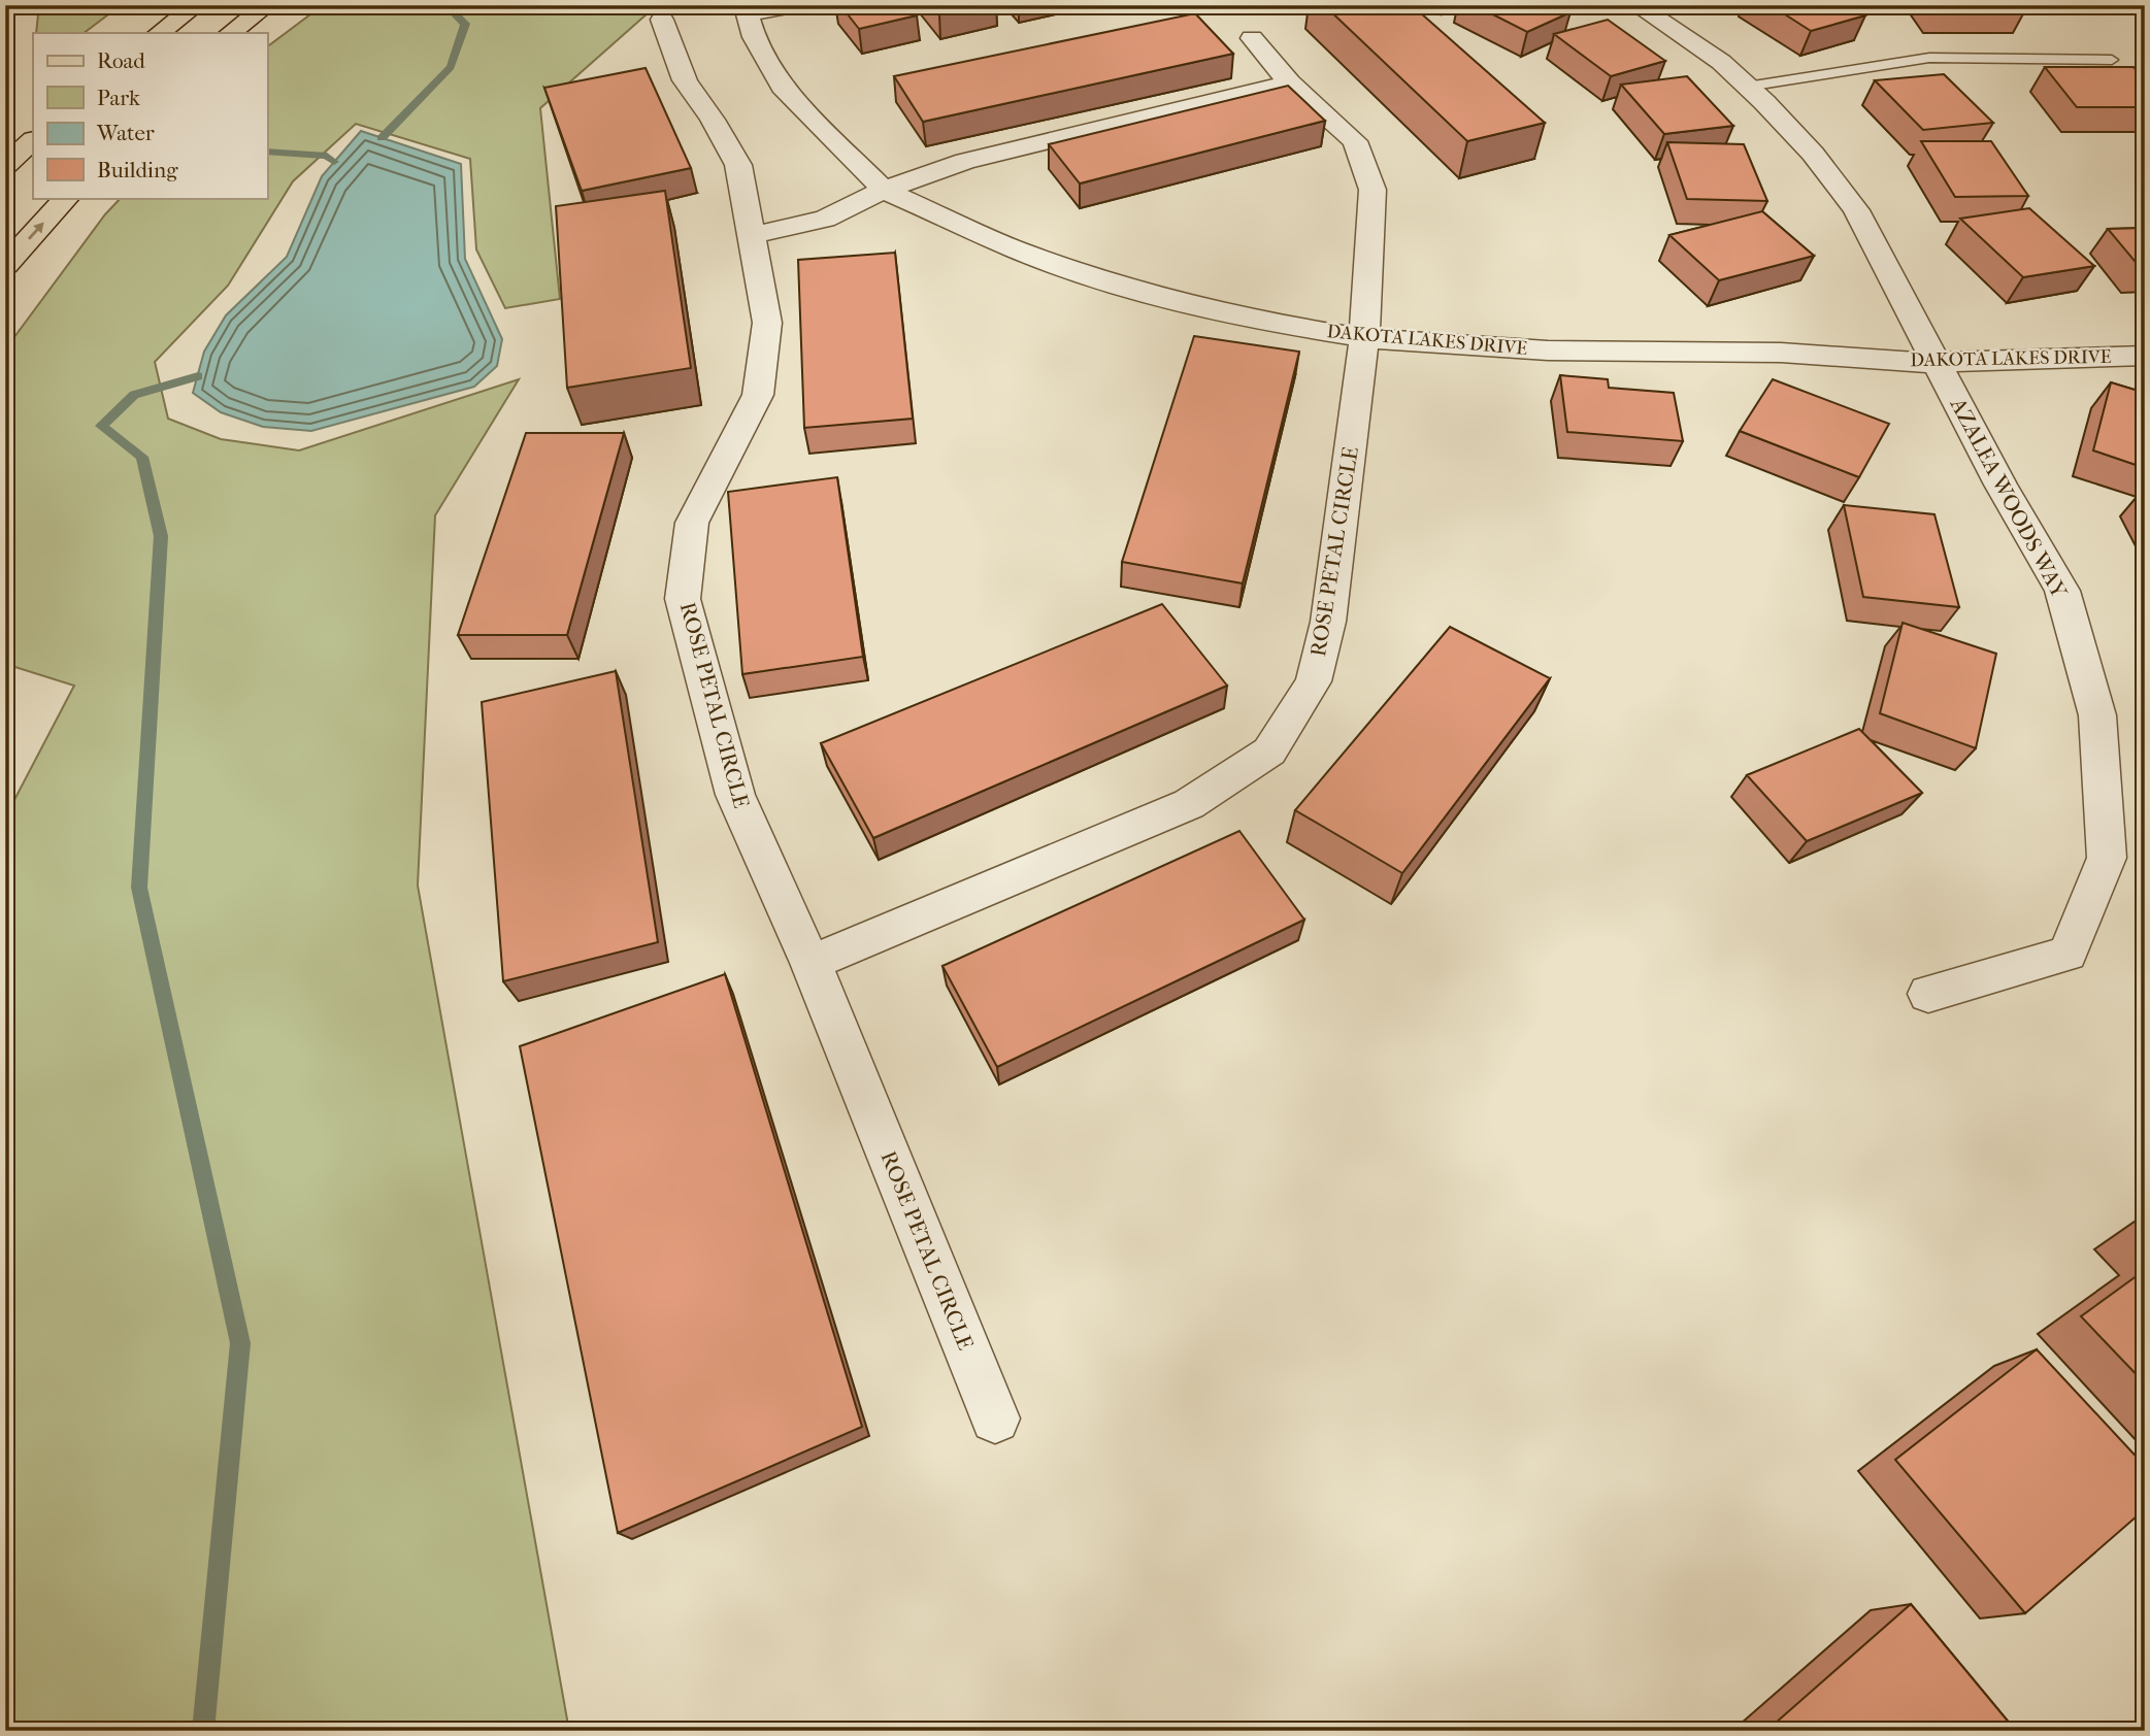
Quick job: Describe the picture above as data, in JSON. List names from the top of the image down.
{
  "streets": {
    "street": ["DAKOTA LAKES DRIVE", "AZALEA WOODS WAY", "ROSE PETAL CIRCLE"]
  },
  "crossings": [
    ["DAKOTA LAKES DRIVE", "AZALEA WOODS WAY"],
    ["DAKOTA LAKES DRIVE", "ROSE PETAL CIRCLE"]
  ],
  "legend": [
    "Road",
    "Park",
    "Water",
    "Building"
  ]
}
